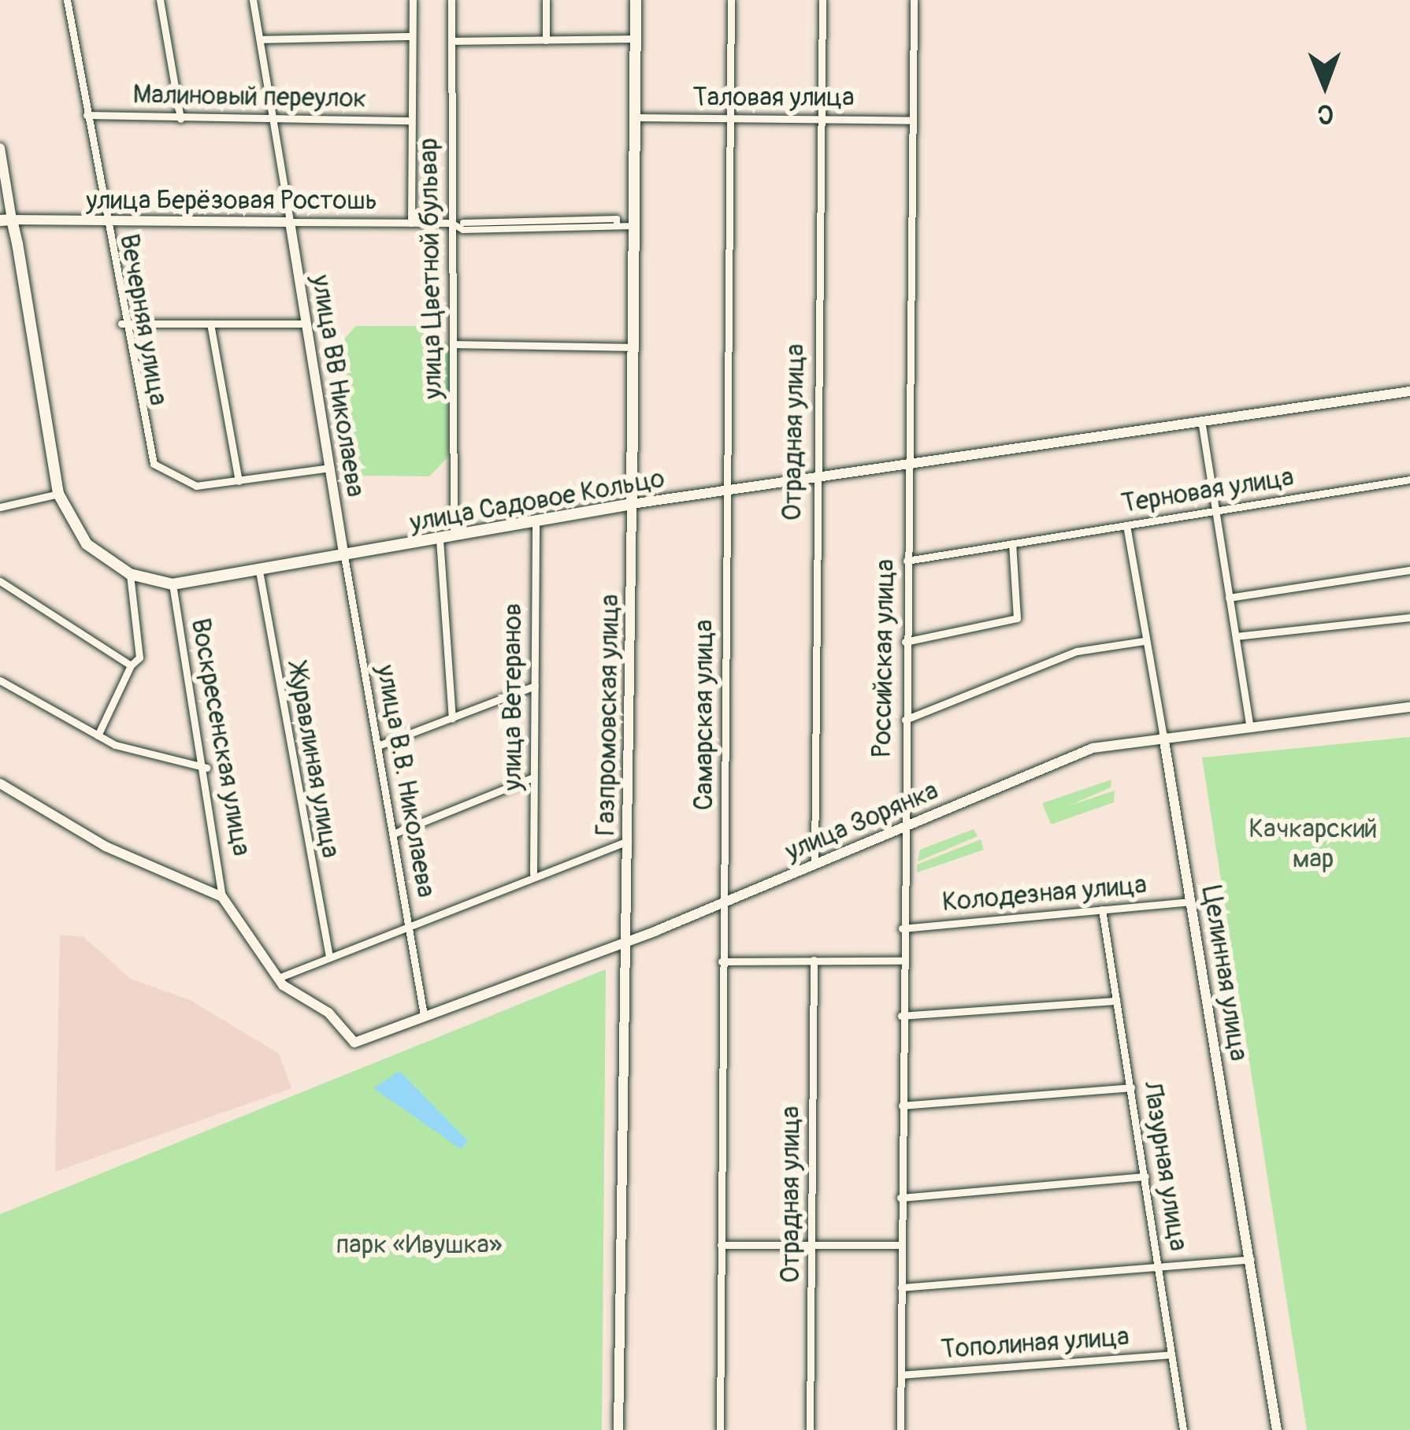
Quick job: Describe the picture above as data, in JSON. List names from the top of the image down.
{
  "streets": {
    "main road": ["улица Садовое Кольцо", "Газпромовская улица"],
    "street": [
      "Малиновый переулок",
      "Таловая улица",
      "улица Берёзовая Ростошь",
      "улица Цветной бульвар",
      "Вечерняя улица",
      "улица ВВ Николаева",
      "Отрадная улица",
      "Терновая улица",
      "Российская улица",
      "улица Ветеранов",
      "Самарская улица",
      "Воскресенская улица",
      "Журавлиная улица",
      "улица В.В. Николаева",
      "улица Зорянка",
      "Колодезная улица",
      "Целинная улица",
      "Лазурная улица",
      "Тополиная улица"
    ]
  },
  "crossings": [
    ["Малиновый переулок", "улица Цветной бульвар"],
    ["Малиновый переулок", "Вечерняя улица"],
    ["Таловая улица", "Отрадная улица"],
    ["Таловая улица", "Российская улица"],
    ["Таловая улица", "Газпромовская улица"],
    ["Таловая улица", "Самарская улица"],
    ["улица Берёзовая Ростошь", "улица Цветной бульвар"],
    ["улица Берёзовая Ростошь", "Вечерняя улица"],
    ["улица Берёзовая Ростошь", "улица ВВ Николаева"],
    ["улица Берёзовая Ростошь", "улица Садовое Кольцо"],
    ["улица Цветной бульвар", "улица Садовое Кольцо"],
    ["Вечерняя улица", "улица ВВ Николаева"],
    ["улица ВВ Николаева", "улица Садовое Кольцо"],
    ["улица ВВ Николаева", "улица В.В. Николаева"],
    ["Отрадная улица", "улица Садовое Кольцо"],
    ["Отрадная улица", "улица Зорянка"],
    ["Терновая улица", "Российская улица"],
    ["Терновая улица", "Целинная улица"],
    ["улица Садовое Кольцо", "Российская улица"],
    ["улица Садовое Кольцо", "улица Ветеранов"],
    ["улица Садовое Кольцо", "Газпромовская улица"],
    ["улица Садовое Кольцо", "Самарская улица"],
    ["улица Садовое Кольцо", "Воскресенская улица"],
    ["улица Садовое Кольцо", "Журавлиная улица"],
    ["улица Садовое Кольцо", "улица В.В. Николаева"],
    ["Российская улица", "улица Зорянка"],
    ["Российская улица", "Колодезная улица"],
    ["Российская улица", "Тополиная улица"],
    ["Газпромовская улица", "улица Зорянка"],
    ["Самарская улица", "улица Зорянка"],
    ["улица В.В. Николаева", "улица Зорянка"],
    ["улица Зорянка", "Целинная улица"],
    ["Колодезная улица", "Целинная улица"],
    ["Колодезная улица", "Лазурная улица"],
    ["Лазурная улица", "Тополиная улица"]
  ],
  "parks": ["Качкарский мар", "парк «Ивушка»"],
  "north": "bottom"
}
